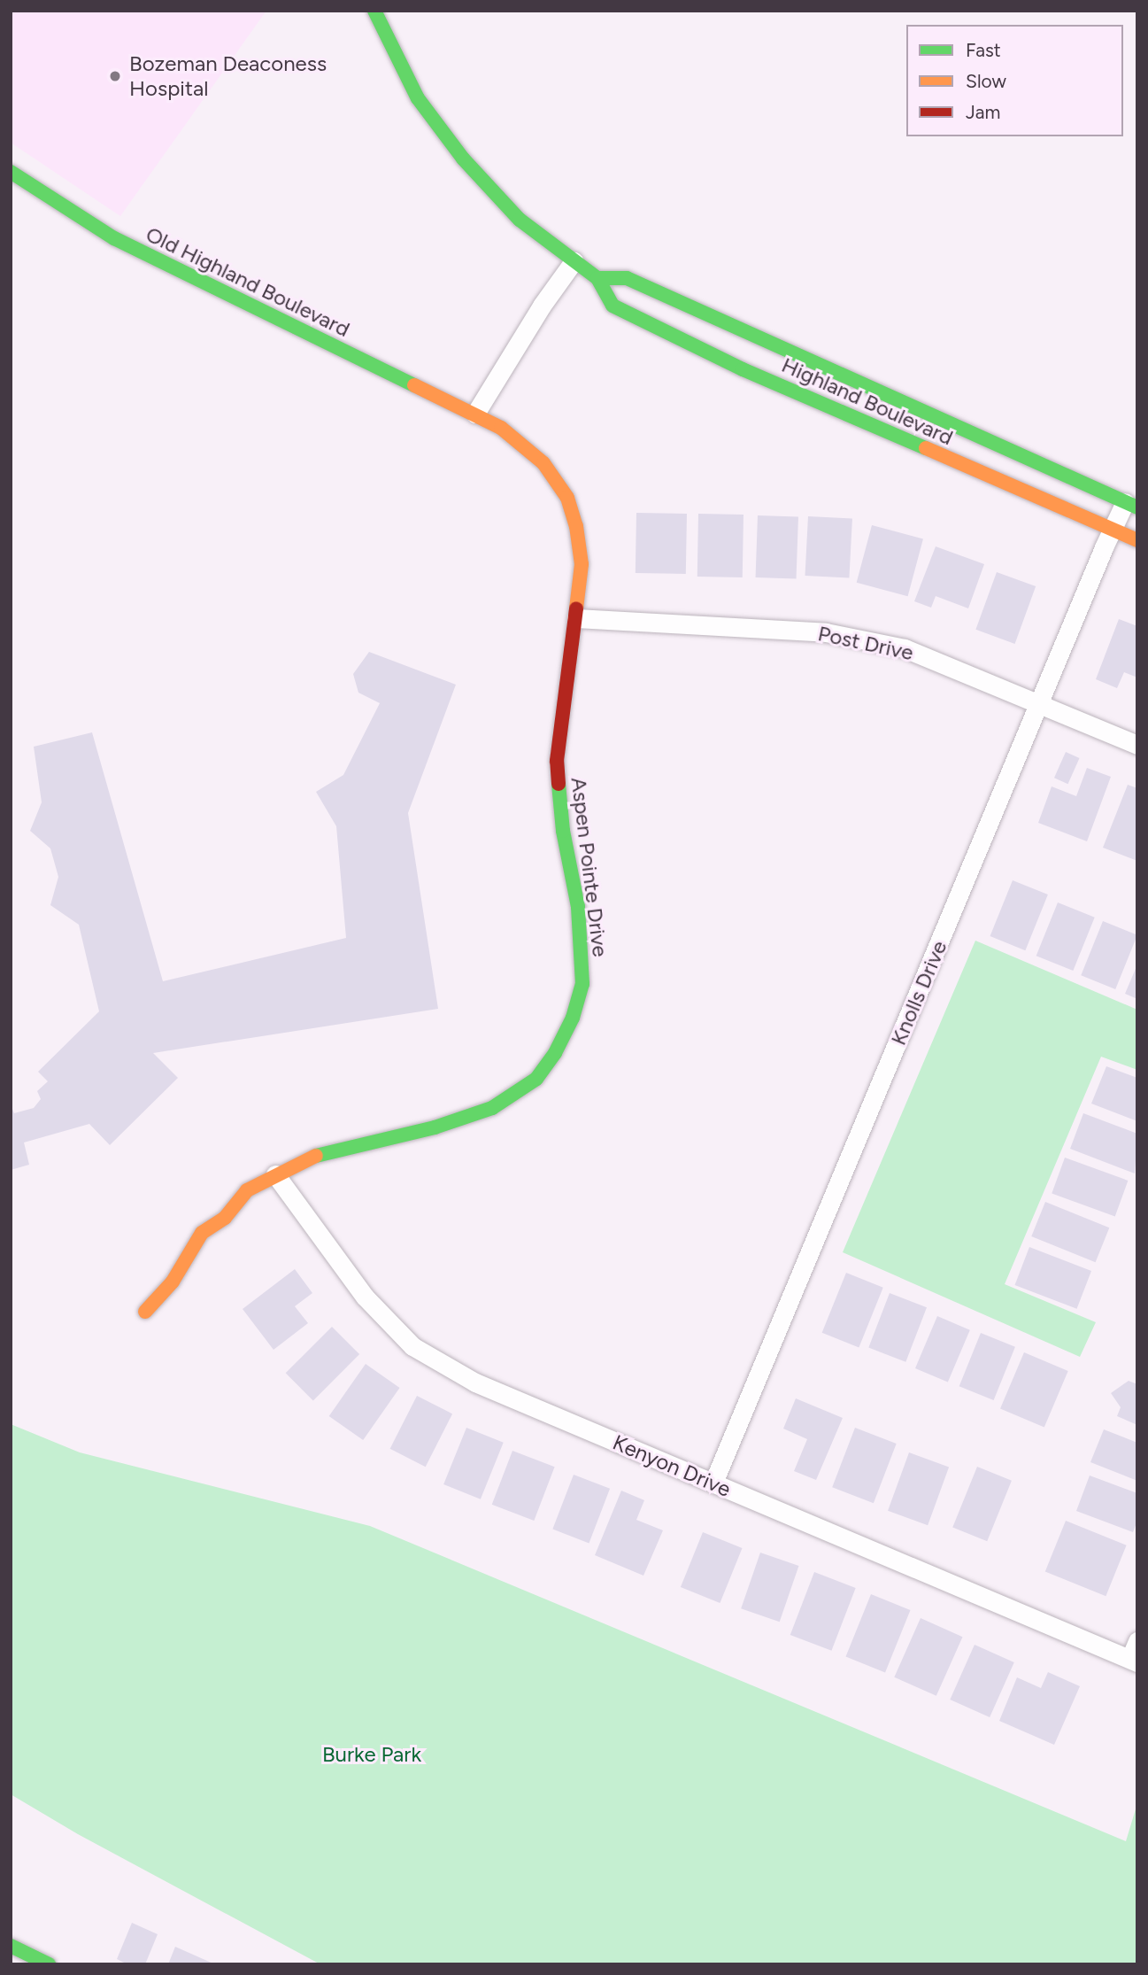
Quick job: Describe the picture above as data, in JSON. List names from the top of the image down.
{
  "streets": {
    "street": [
      "Old Highland Boulevard",
      "Highland Boulevard",
      "Post Drive",
      "Aspen Pointe Drive",
      "Knolls Drive",
      "Kenyon Drive"
    ]
  },
  "crossings": [
    ["Old Highland Boulevard", "Aspen Pointe Drive"],
    ["Highland Boulevard", "Knolls Drive"],
    ["Post Drive", "Aspen Pointe Drive"],
    ["Post Drive", "Knolls Drive"],
    ["Aspen Pointe Drive", "Kenyon Drive"],
    ["Knolls Drive", "Kenyon Drive"]
  ],
  "parks": ["Burke Park"],
  "places": ["Bozeman Deaconess Hospital"],
  "legend": ["Fast", "Slow", "Jam"]
}
